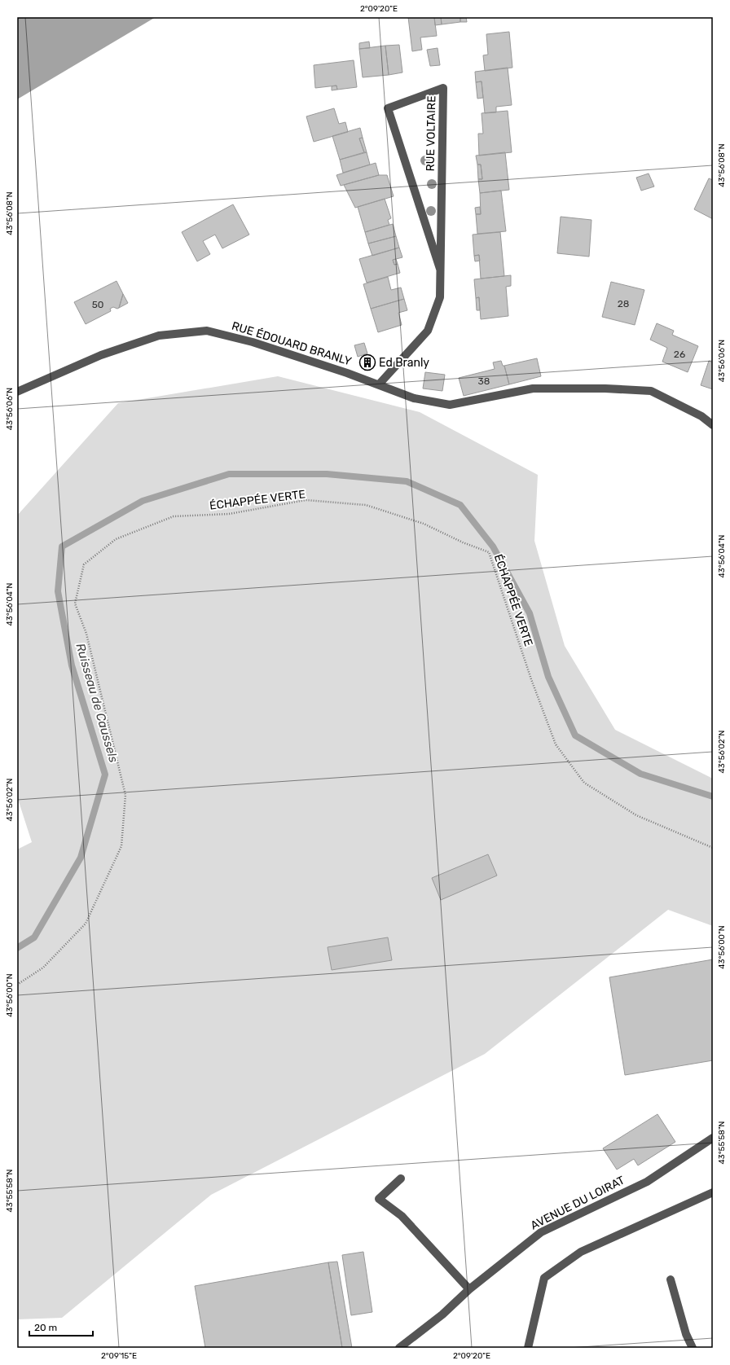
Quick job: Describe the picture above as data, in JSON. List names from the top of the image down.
{
  "streets": {
    "street": ["RUE VOLTAIRE", "RUE ÉDOUARD BRANLY", "AVENUE DU LOIRAT"],
    "path": ["ÉCHAPPÉE VERTE"]
  },
  "crossings": [
    ["RUE VOLTAIRE", "RUE ÉDOUARD BRANLY"]
  ],
  "water": ["Ruisseau de Caussels"],
  "places": {
    "building": ["Ed Branly"]
  },
  "house_numbers": [
    "28",
    "50",
    "26",
    "38"
  ],
  "scale_bar": "20 m",
  "coordinates": [
    "2°09'20\"E",
    "43°56'08\"N",
    "43°56'06\"N",
    "43°56'04\"N",
    "43°56'02\"N",
    "43°56'00\"N",
    "43°55'58\"N",
    "2°09'15\"E"
  ]
}
